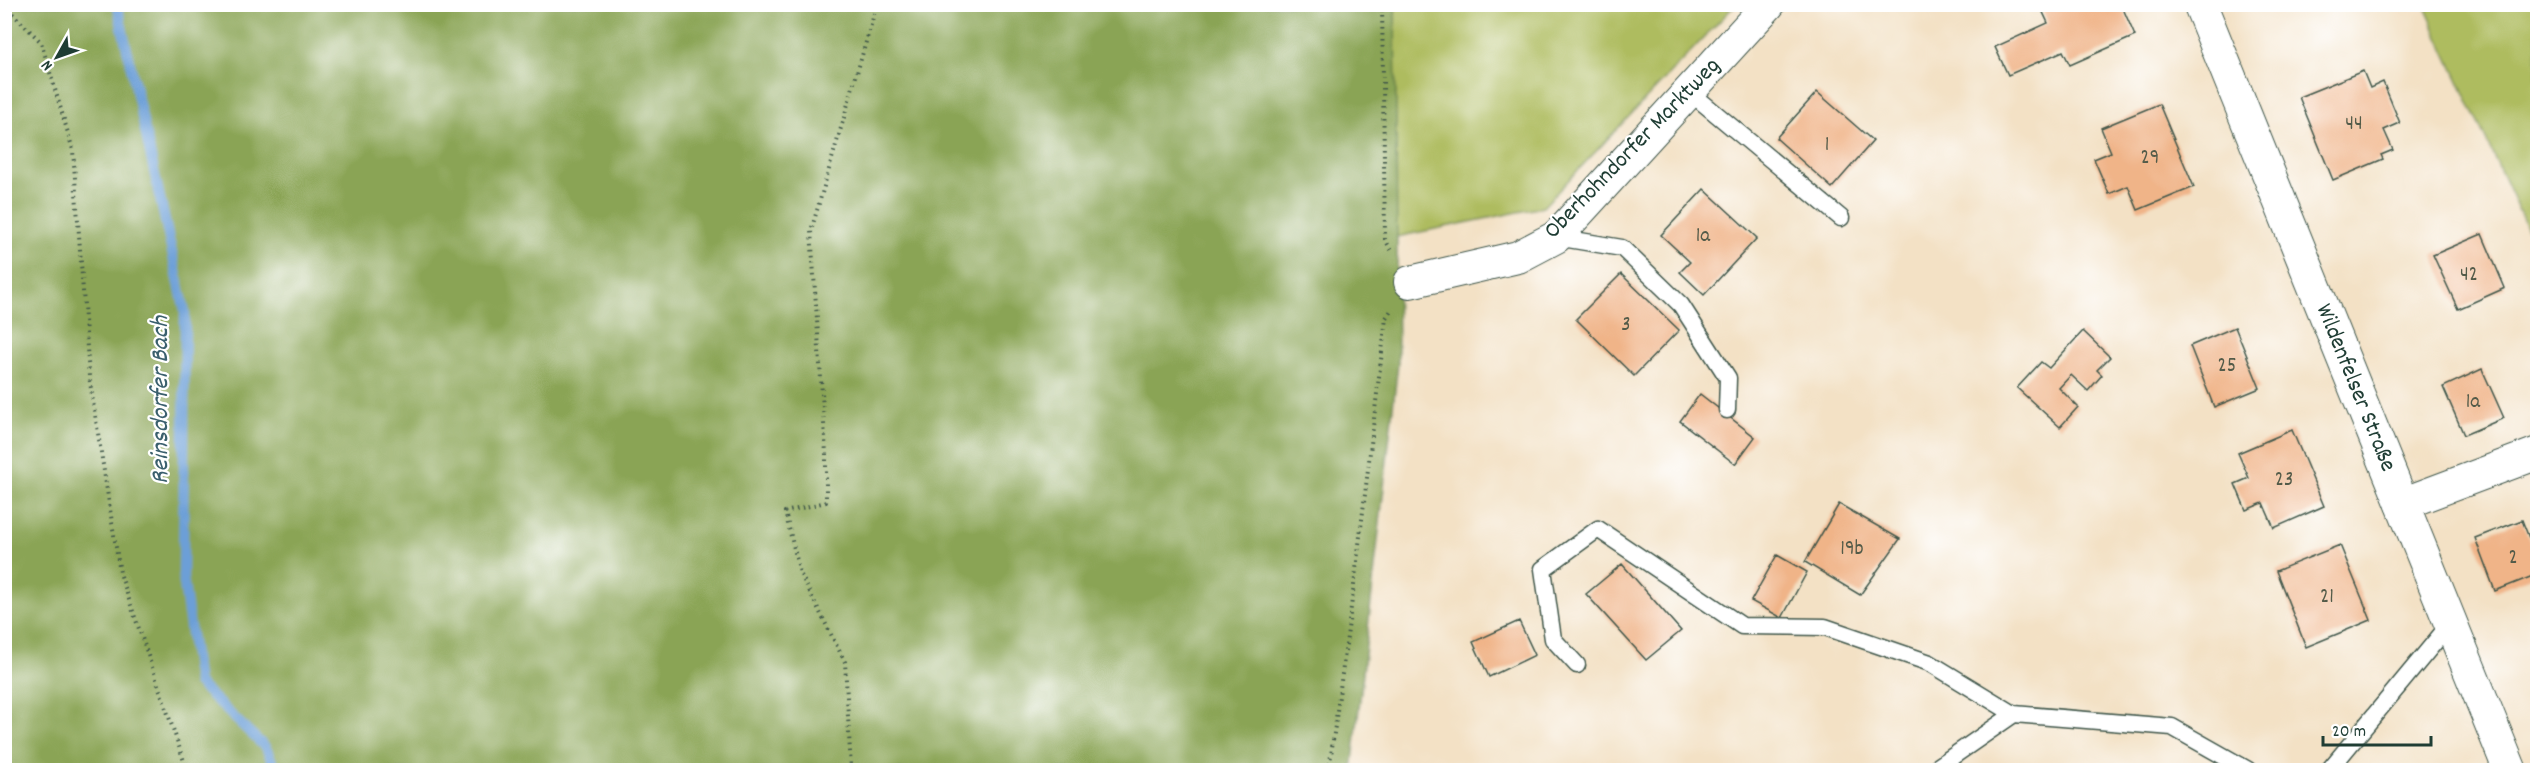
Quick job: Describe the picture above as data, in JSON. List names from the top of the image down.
{
  "streets": {
    "main road": ["Wildenfelser Straße"],
    "street": ["Oberhohndorfer Marktweg"]
  },
  "water": ["Reinsdorfer Bach"],
  "house_numbers": [
    "44",
    "1",
    "29",
    "1a",
    "42",
    "3",
    "25",
    "1a",
    "23",
    "19b",
    "2",
    "21"
  ],
  "scale_bar": "20 m",
  "north": "bottom left"
}
